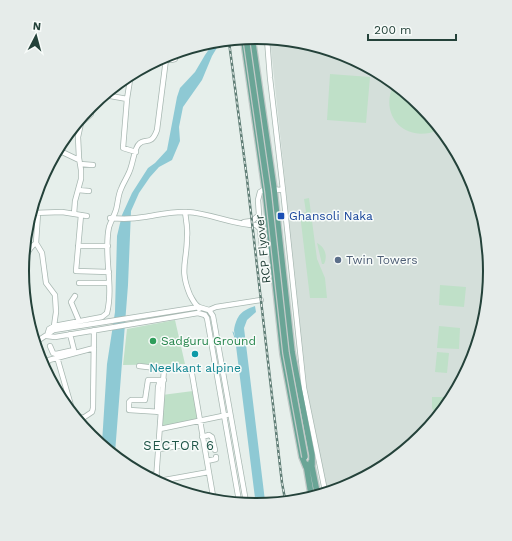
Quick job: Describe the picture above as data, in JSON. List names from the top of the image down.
{
  "streets": {
    "main road": ["RCP Flyover"]
  },
  "districts": ["SECTOR 6"],
  "places": {
    "transit": ["Ghansoli Naka"],
    "other": ["Twin Towers", "Sadguru Ground", "Neelkant alpine"]
  },
  "scale_bar": "200 m",
  "north": "top"
}
